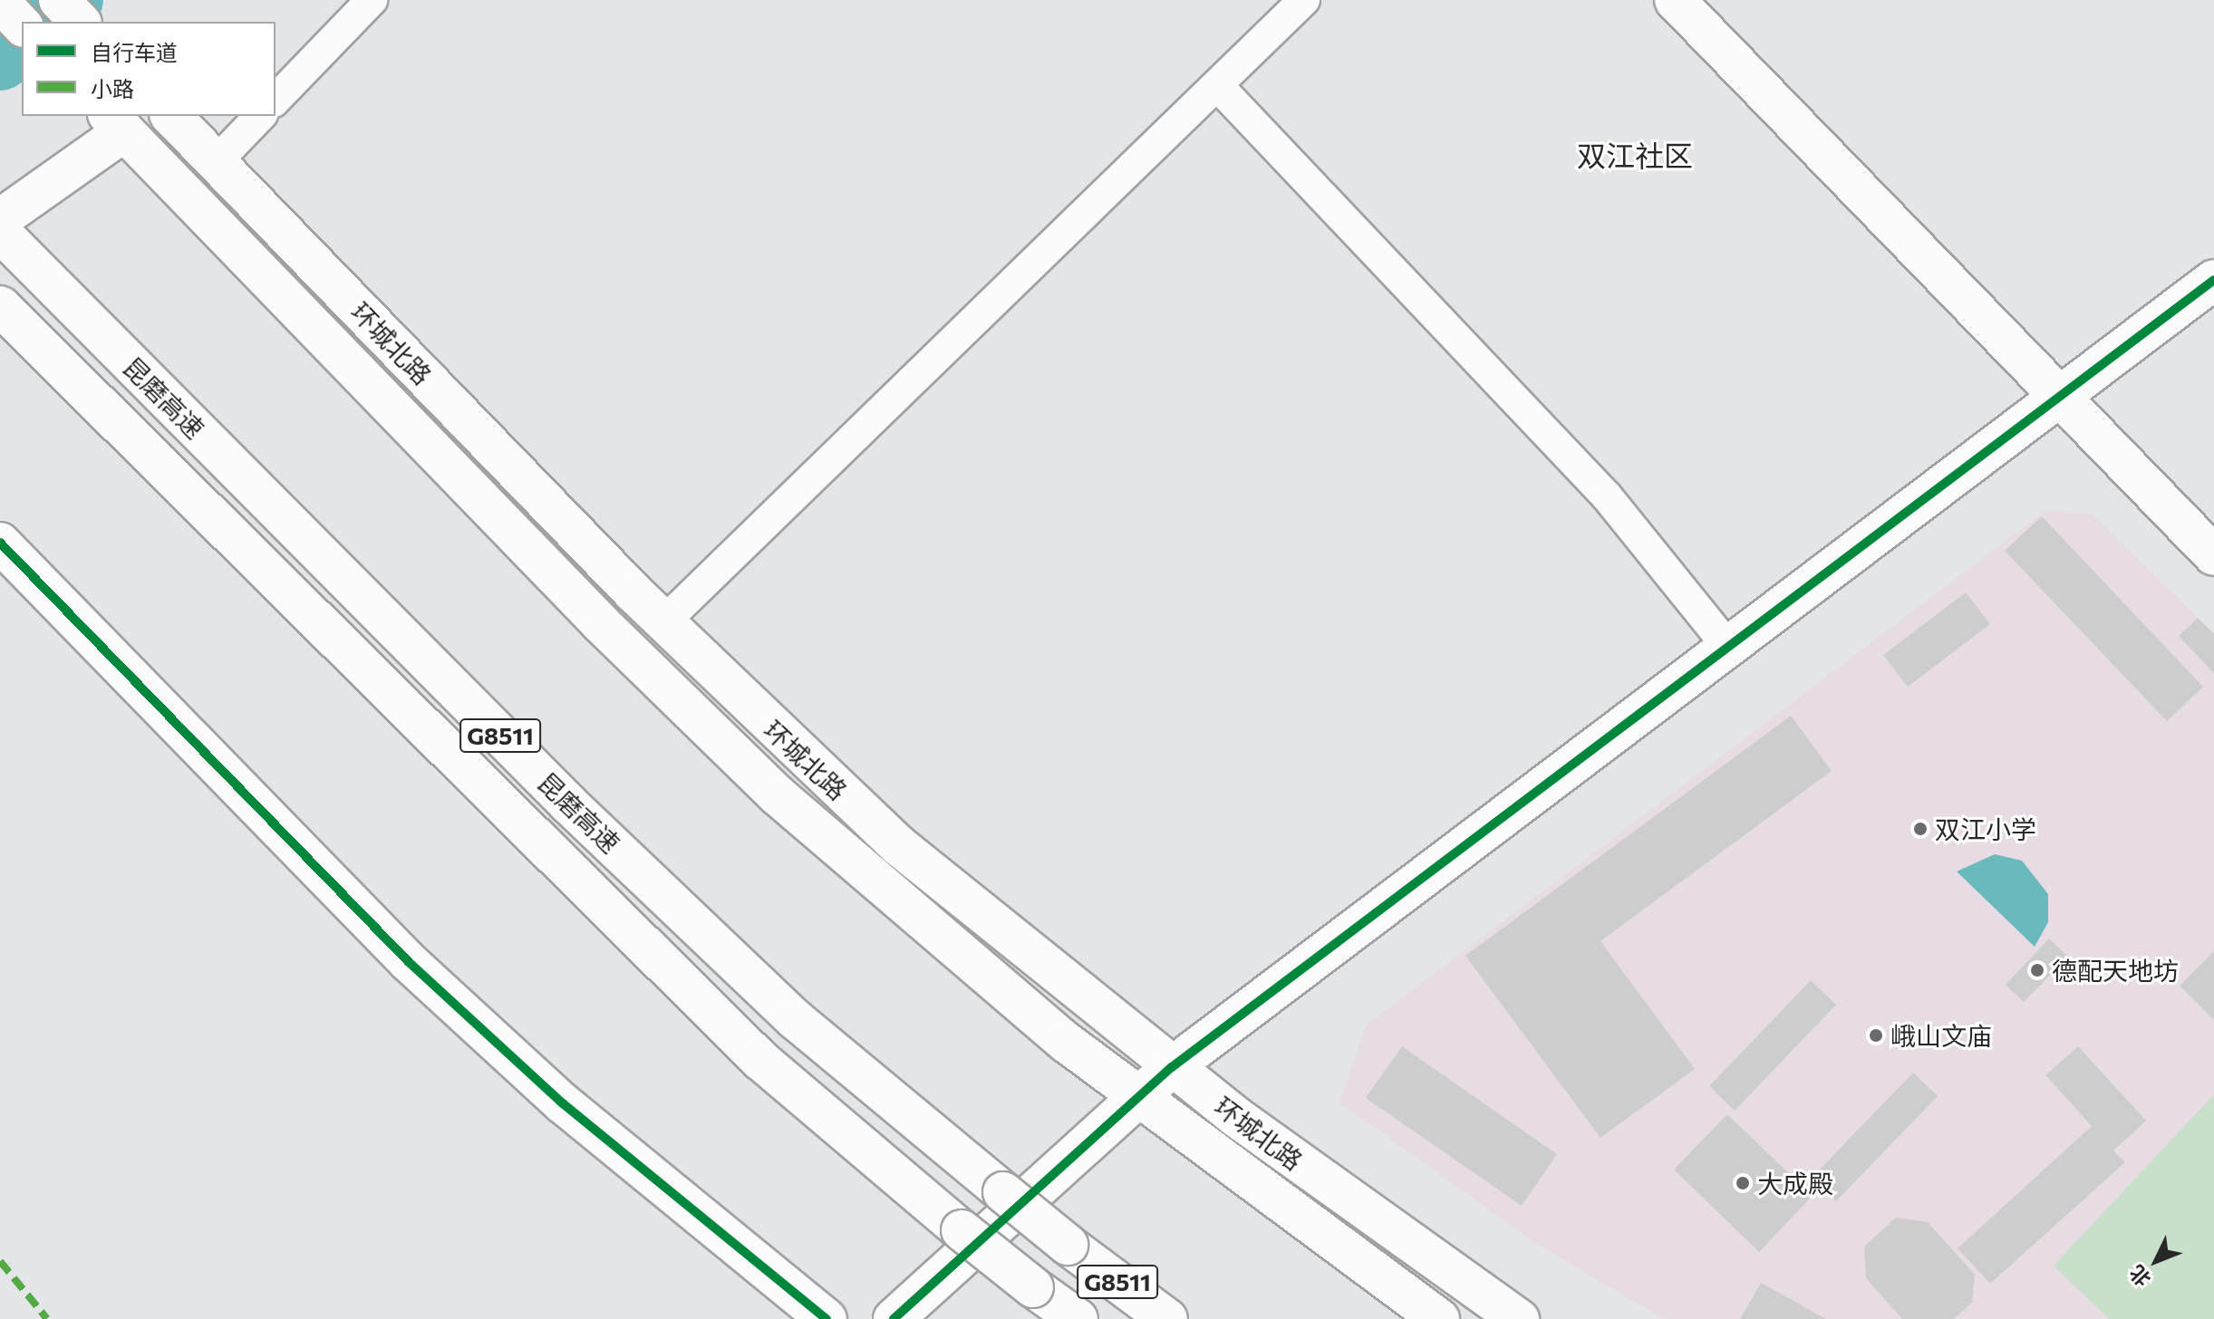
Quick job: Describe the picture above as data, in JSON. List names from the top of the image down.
{
  "streets": {
    "main road": ["环城北路", "昆磨高速", "G8511"]
  },
  "districts": ["双江社区"],
  "places": [
    "双江小学",
    "德配天地坊",
    "峨山文庙",
    "大成殿"
  ],
  "legend": ["自行车道", "小路"],
  "north": "bottom left"
}
